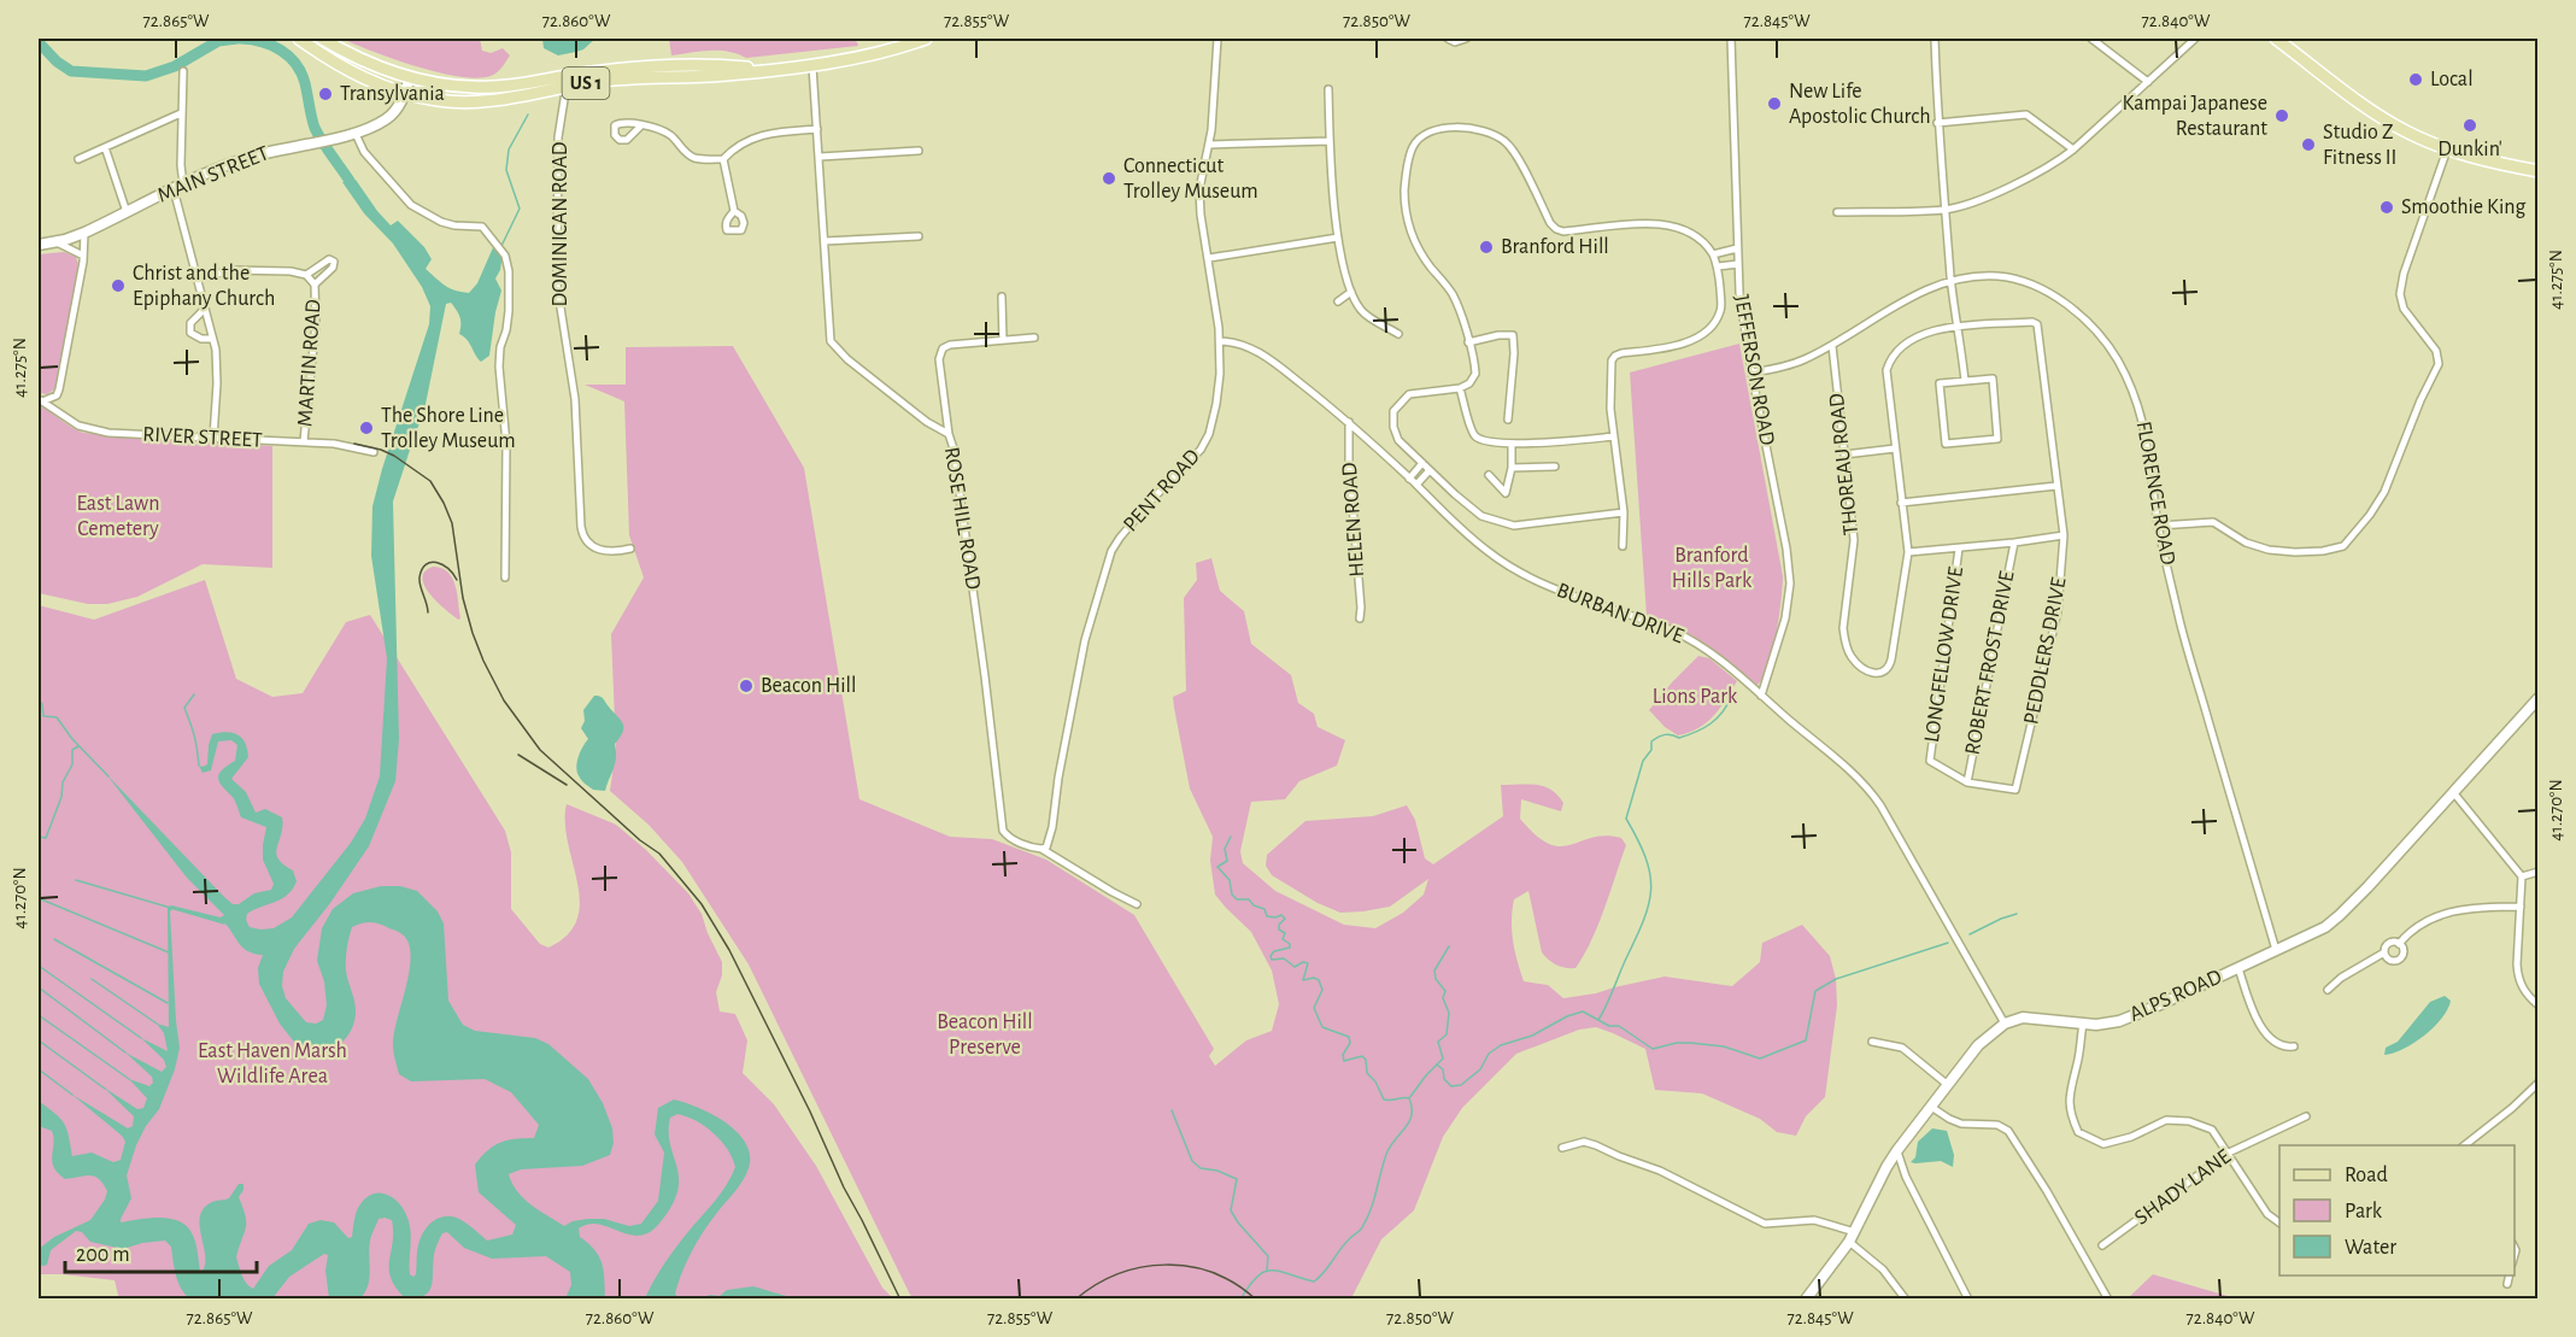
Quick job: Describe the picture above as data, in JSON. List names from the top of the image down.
{
  "streets": {
    "main road": ["US 1"],
    "street": [
      "MAIN STREET",
      "DOMINICAN ROAD",
      "MARTIN ROAD",
      "JEFFERSON ROAD",
      "RIVER STREET",
      "THOREAU ROAD",
      "PENT ROAD",
      "FLORENCE ROAD",
      "ROSE HILL ROAD",
      "HELEN ROAD",
      "BURBAN DRIVE",
      "PEDDLERS DRIVE",
      "LONGFELLOW DRIVE",
      "ROBERT FROST DRIVE",
      "ALPS ROAD",
      "SHADY LANE"
    ]
  },
  "crossings": [
    ["US 1", "MAIN STREET"],
    ["US 1", "DOMINICAN ROAD"],
    ["US 1", "ROSE HILL ROAD"],
    ["MARTIN ROAD", "RIVER STREET"],
    ["JEFFERSON ROAD", "FLORENCE ROAD"],
    ["JEFFERSON ROAD", "BURBAN DRIVE"],
    ["THOREAU ROAD", "FLORENCE ROAD"],
    ["THOREAU ROAD", "PEDDLERS DRIVE"],
    ["PENT ROAD", "ROSE HILL ROAD"],
    ["PENT ROAD", "BURBAN DRIVE"],
    ["FLORENCE ROAD", "ALPS ROAD"],
    ["HELEN ROAD", "BURBAN DRIVE"],
    ["BURBAN DRIVE", "ALPS ROAD"],
    ["PEDDLERS DRIVE", "LONGFELLOW DRIVE"],
    ["PEDDLERS DRIVE", "ROBERT FROST DRIVE"]
  ],
  "parks": [
    "East Lawn Cemetery",
    "Branford Hills Park",
    "Lions Park",
    "Beacon Hill Preserve",
    "East Haven Marsh Wildlife Area"
  ],
  "places": [
    "Local",
    "Transylvania",
    "New Life Apostolic Church",
    "Kampai Japanese Restaurant",
    "Dunkin'",
    "Studio Z Fitness II",
    "Connecticut Trolley Museum",
    "Smoothie King",
    "Branford Hill",
    "Christ and the Epiphany Church",
    "The Shore Line Trolley Museum",
    "Beacon Hill"
  ],
  "legend": ["Road", "Park", "Water"],
  "scale_bar": "200 m",
  "coordinates": [
    "72.865°W",
    "72.860°W",
    "72.855°W",
    "72.850°W",
    "72.845°W",
    "72.840°W",
    "41.275°N",
    "41.270°N"
  ]
}
